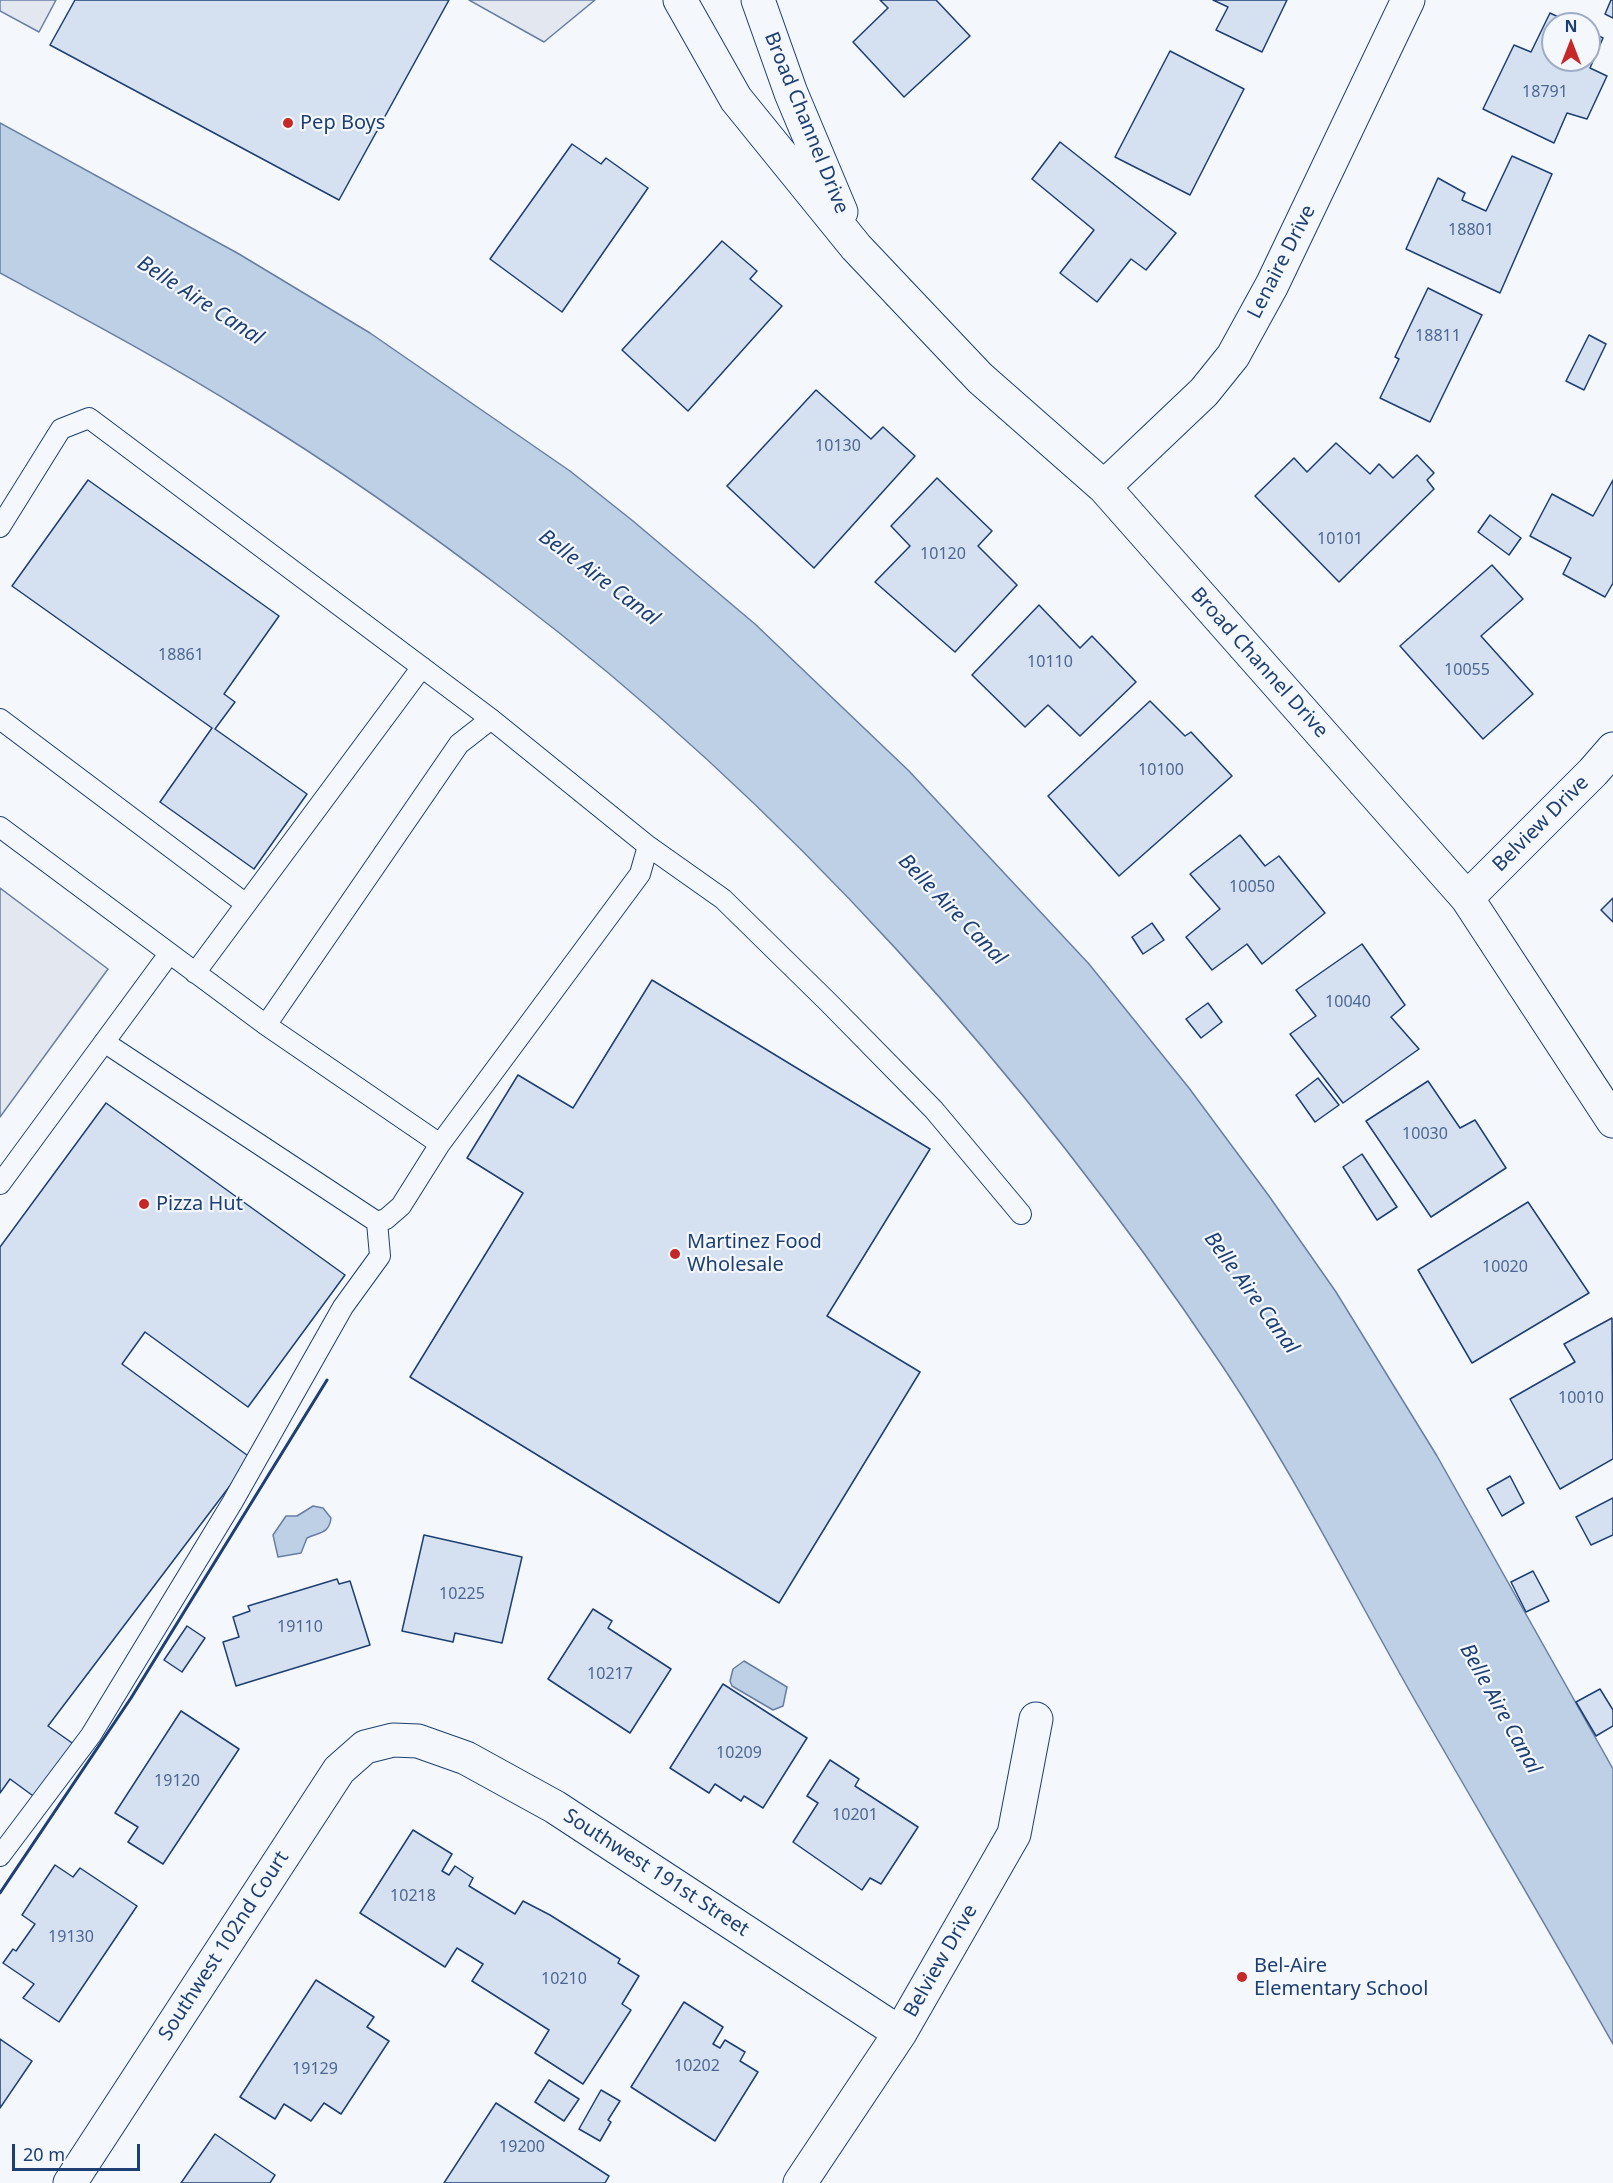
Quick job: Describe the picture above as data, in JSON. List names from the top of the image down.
{
  "streets": {
    "street": [
      "Broad Channel Drive",
      "Lenaire Drive",
      "Belview Drive",
      "Southwest 191st Street",
      "Southwest 102nd Court"
    ]
  },
  "crossings": [
    ["Broad Channel Drive", "Lenaire Drive"],
    ["Broad Channel Drive", "Belview Drive"],
    ["Belview Drive", "Southwest 191st Street"],
    ["Southwest 191st Street", "Southwest 102nd Court"]
  ],
  "water": ["Belle Aire Canal"],
  "places": [
    "Pep Boys",
    "Pizza Hut",
    "Martinez Food Wholesale",
    "Bel-Aire Elementary School"
  ],
  "house_numbers": [
    "18791",
    "18801",
    "18811",
    "10130",
    "10101",
    "10120",
    "18861",
    "10110",
    "10055",
    "10100",
    "10050",
    "10040",
    "10030",
    "10020",
    "10010",
    "10225",
    "19110",
    "10217",
    "10209",
    "19120",
    "10201",
    "10218",
    "19130",
    "10210",
    "10202",
    "19129",
    "19200"
  ],
  "scale_bar": "20 m",
  "north": "top"
}
